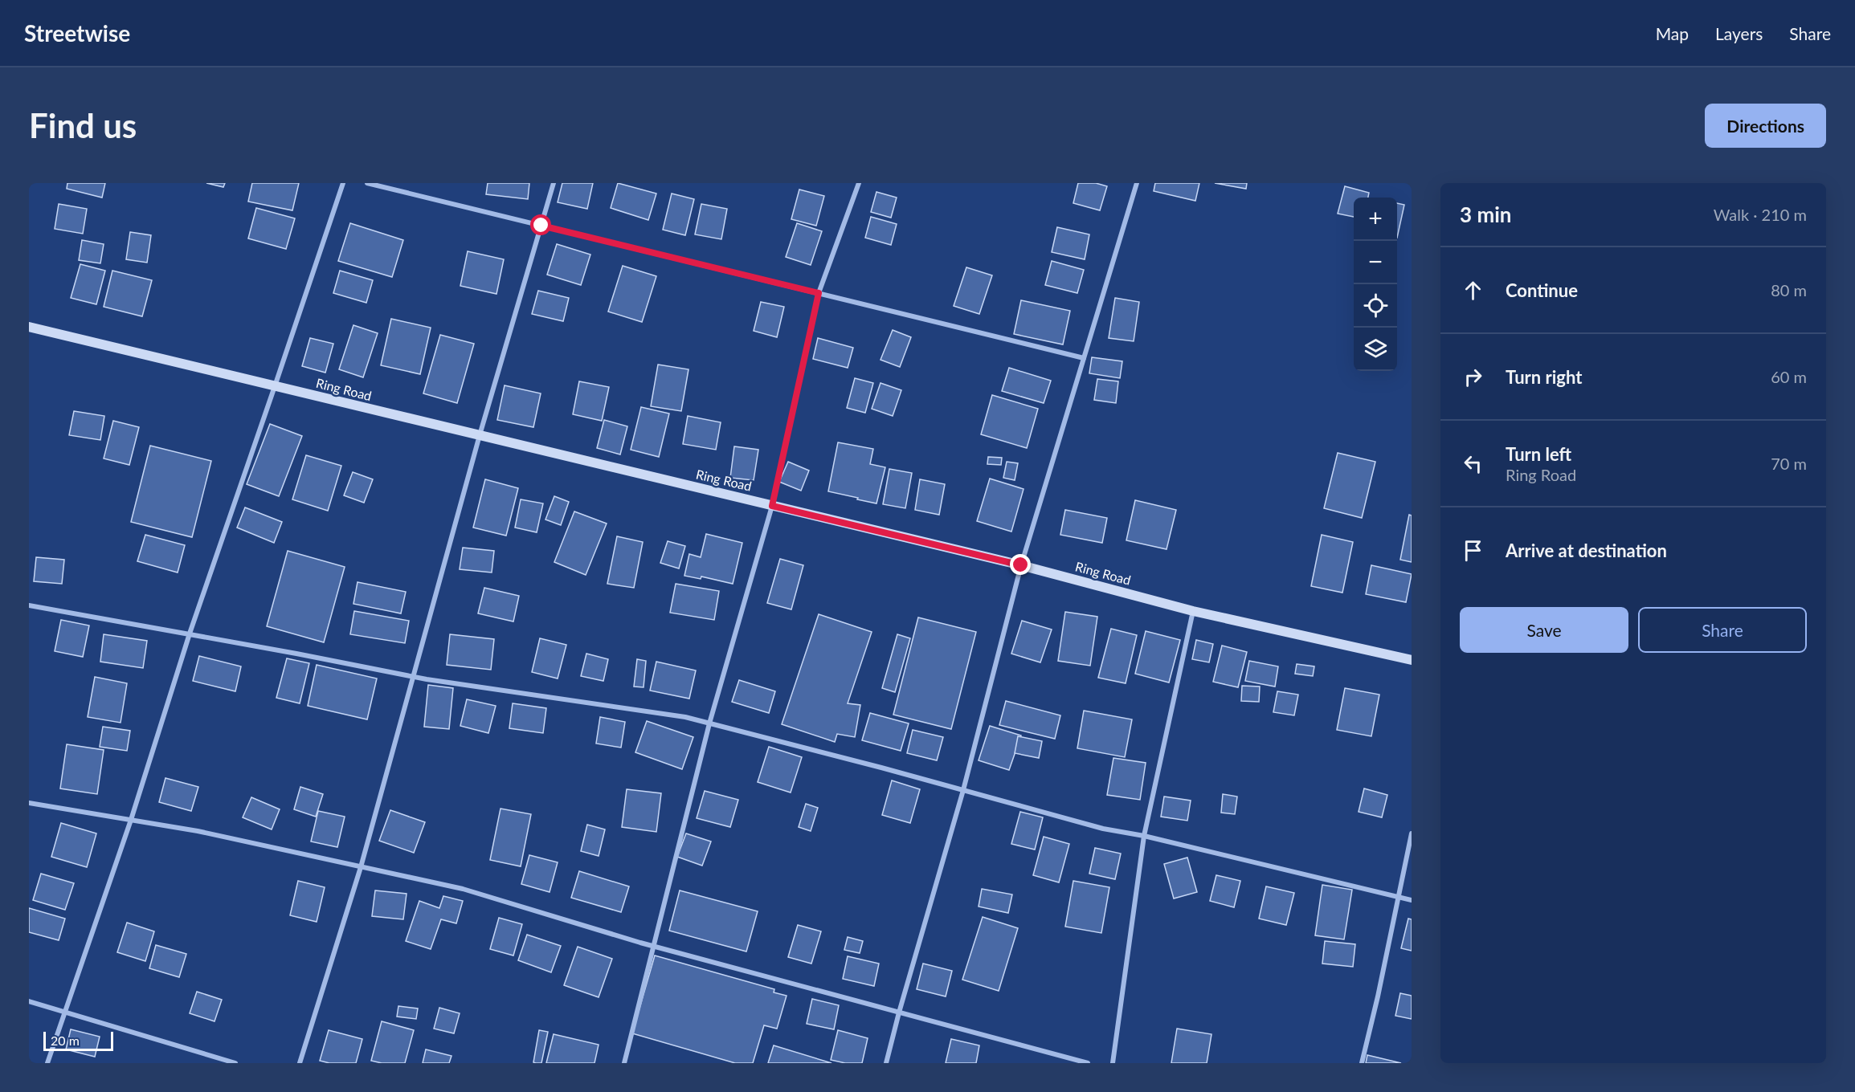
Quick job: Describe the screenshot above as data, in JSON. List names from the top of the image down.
{
  "streets": {
    "street": ["Ring Road"]
  },
  "scale_bar": "20 m",
  "page": {
    "header": "Streetwise",
    "nav": ["Map", "Layers", "Share"],
    "buttons": [
      "Directions",
      ["Save", "Share"]
    ],
    "title": "Find us",
    "heading": ["3 min", "Walk · 210 m"],
    "map_buttons": ["+", "−"],
    "list": [
      ["Continue", "80 m"],
      ["Turn right", "60 m"],
      ["Turn left", "Ring Road", "70 m"],
      "Arrive at destination"
    ],
    "scale": "20 m"
  }
}
